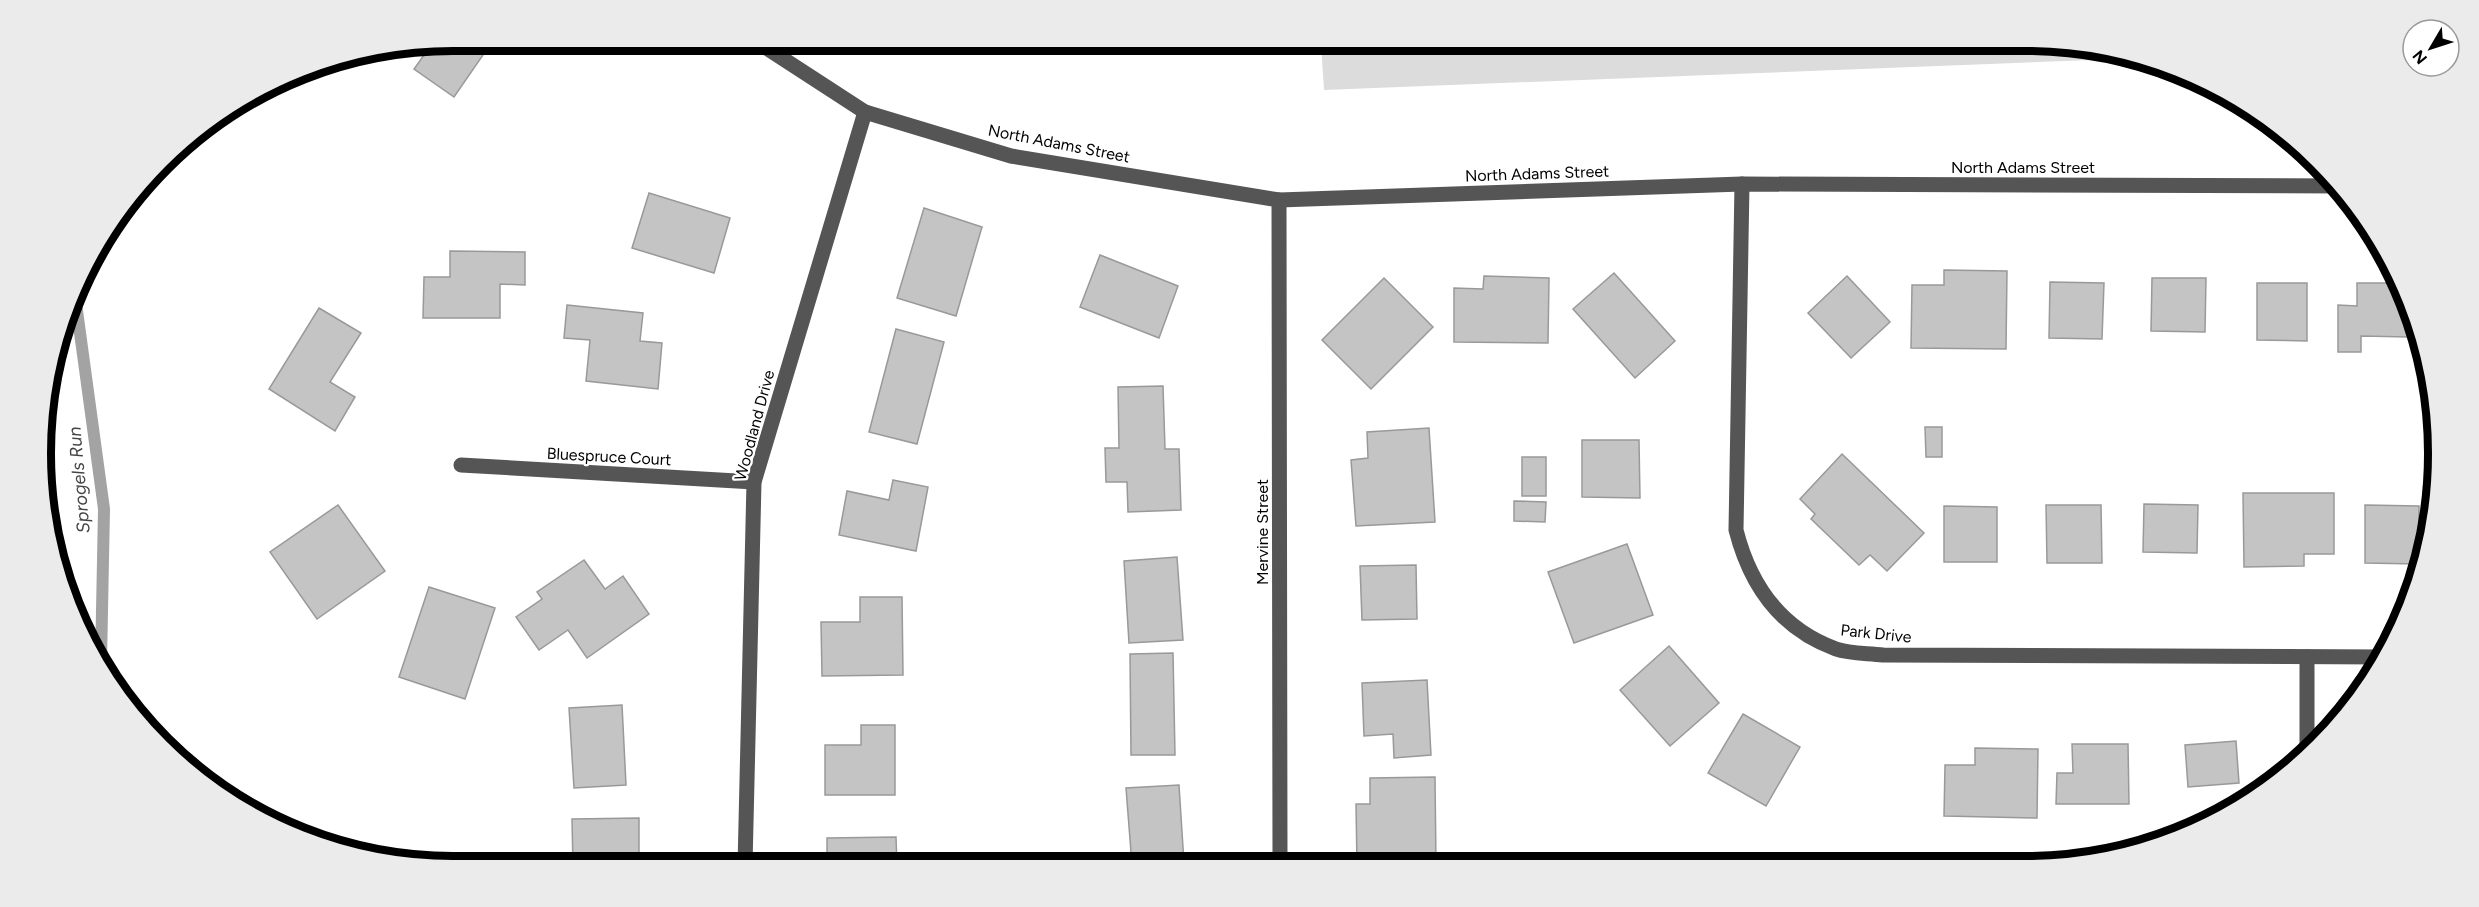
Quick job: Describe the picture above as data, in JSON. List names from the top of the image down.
{
  "streets": {
    "street": [
      "North Adams Street",
      "Woodland Drive",
      "Bluespruce Court",
      "Mervine Street",
      "Park Drive"
    ]
  },
  "crossings": [
    ["North Adams Street", "Woodland Drive"],
    ["North Adams Street", "Mervine Street"],
    ["North Adams Street", "Park Drive"],
    ["Woodland Drive", "Bluespruce Court"]
  ],
  "water": ["Sprogels Run"],
  "north": "bottom left"
}
